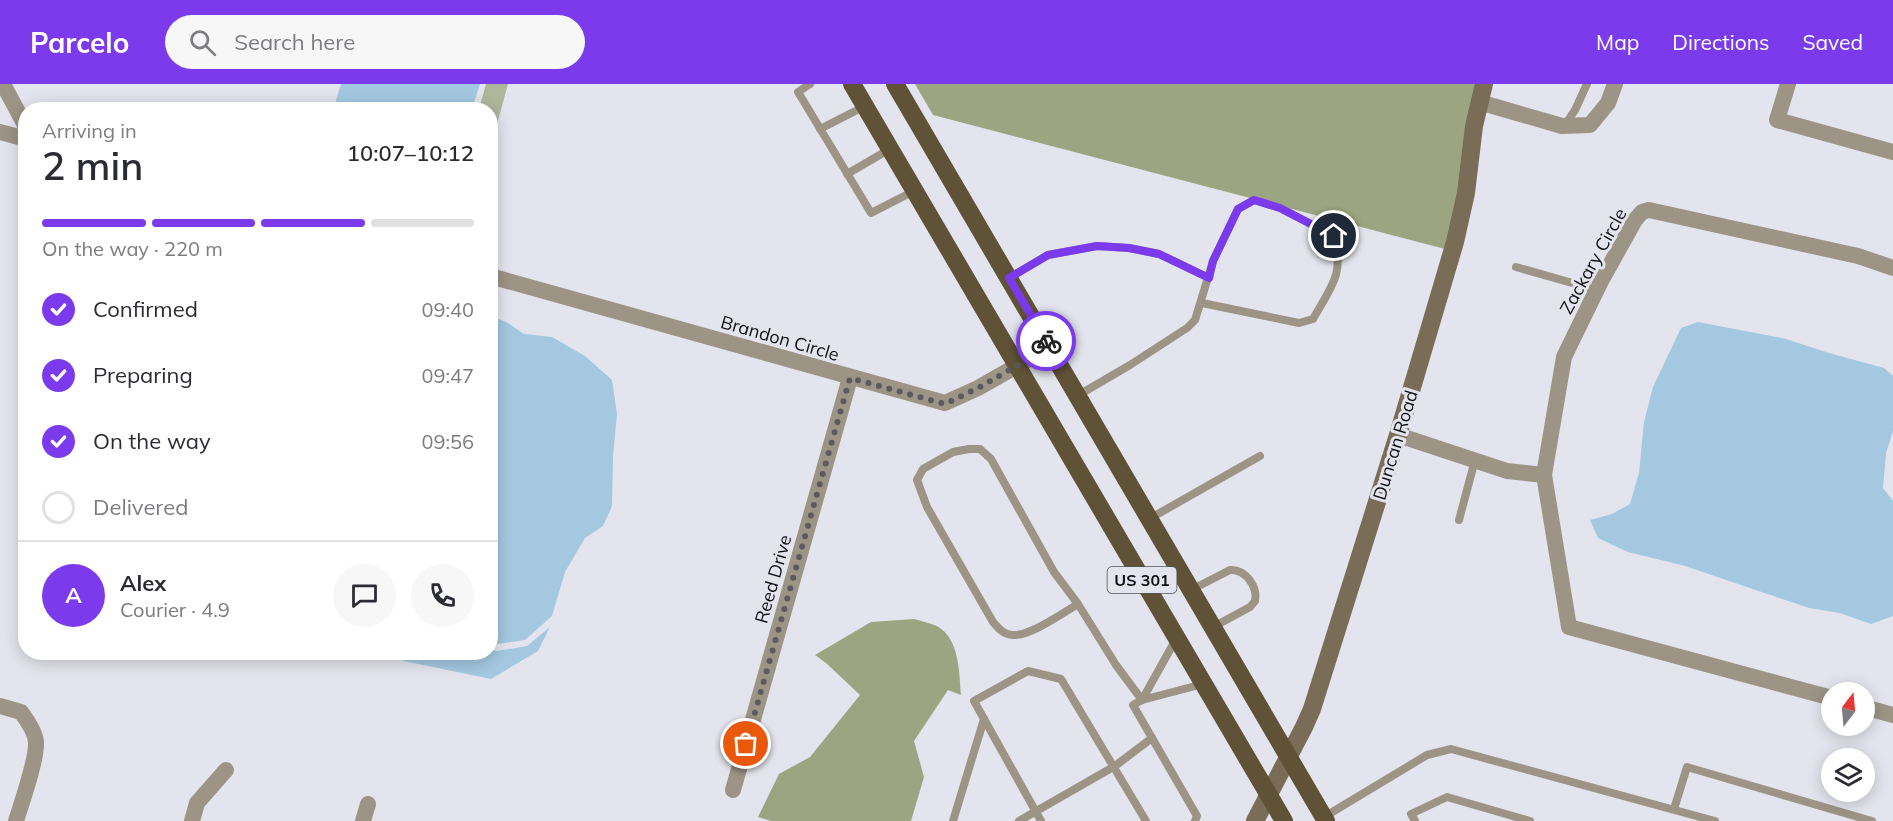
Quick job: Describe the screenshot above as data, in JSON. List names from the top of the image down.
{
  "streets": {
    "main road": ["US 301"],
    "street": [
      "Zackary Circle",
      "Brandon Circle",
      "Duncan Road",
      "Reed Drive"
    ]
  },
  "crossings": [
    ["Brandon Circle", "Reed Drive"],
    ["Brandon Circle", "US 301"],
    ["Duncan Road", "US 301"]
  ],
  "north": "top",
  "page": {
    "header": "Parcelo",
    "search": "Search here",
    "nav": ["Map", "Directions", "Saved"],
    "heading": ["2 min", "Arriving in", "10:07–10:12"],
    "panel": ["Alex", "Courier · 4.9"],
    "bar": "On the way · 220 m",
    "list": [
      ["Confirmed", "09:40"],
      ["Preparing", "09:47"],
      ["On the way", "09:56"],
      "Delivered"
    ],
    "round": "A"
  }
}
